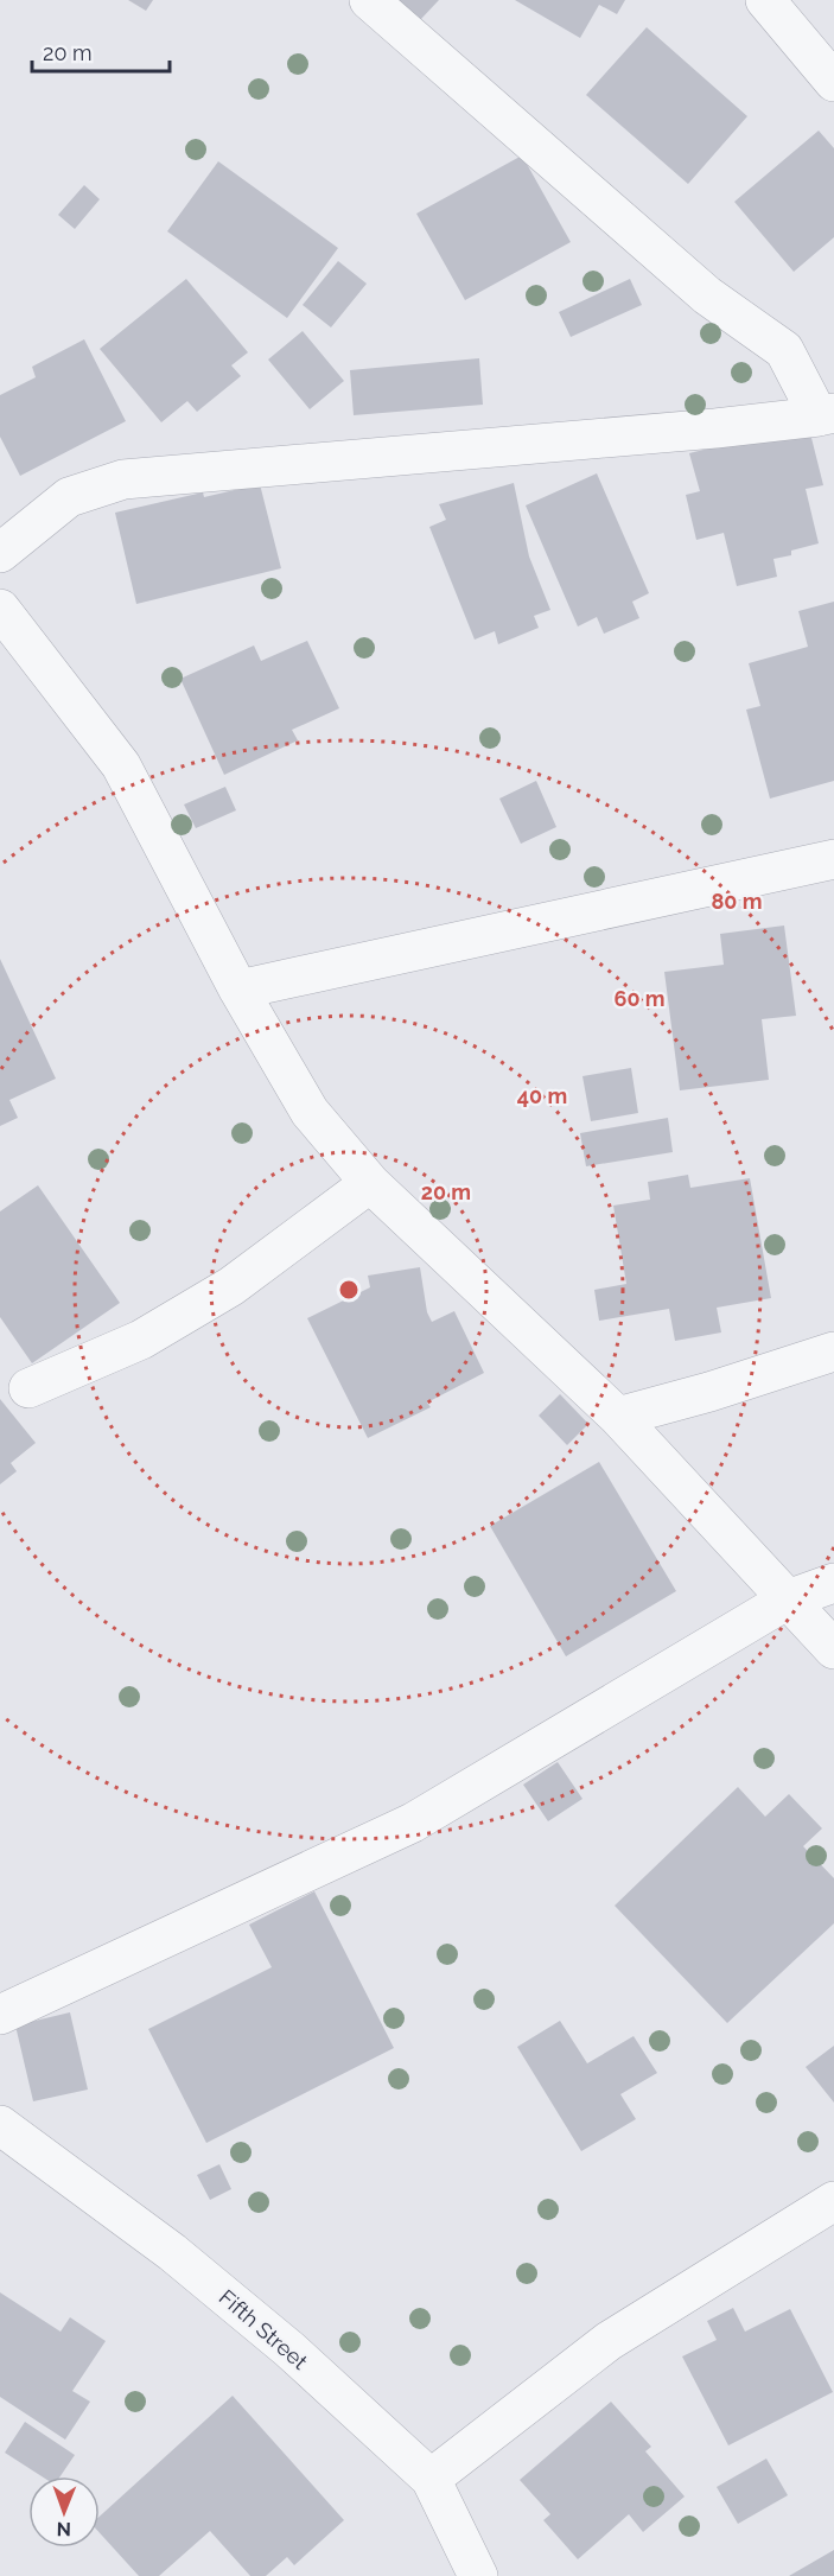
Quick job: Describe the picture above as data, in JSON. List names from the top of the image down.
{
  "streets": {
    "street": ["Fifth Street"]
  },
  "scale_bar": "20 m",
  "north": "bottom",
  "rings": [
    "80 m",
    "60 m",
    "40 m",
    "20 m"
  ]
}
